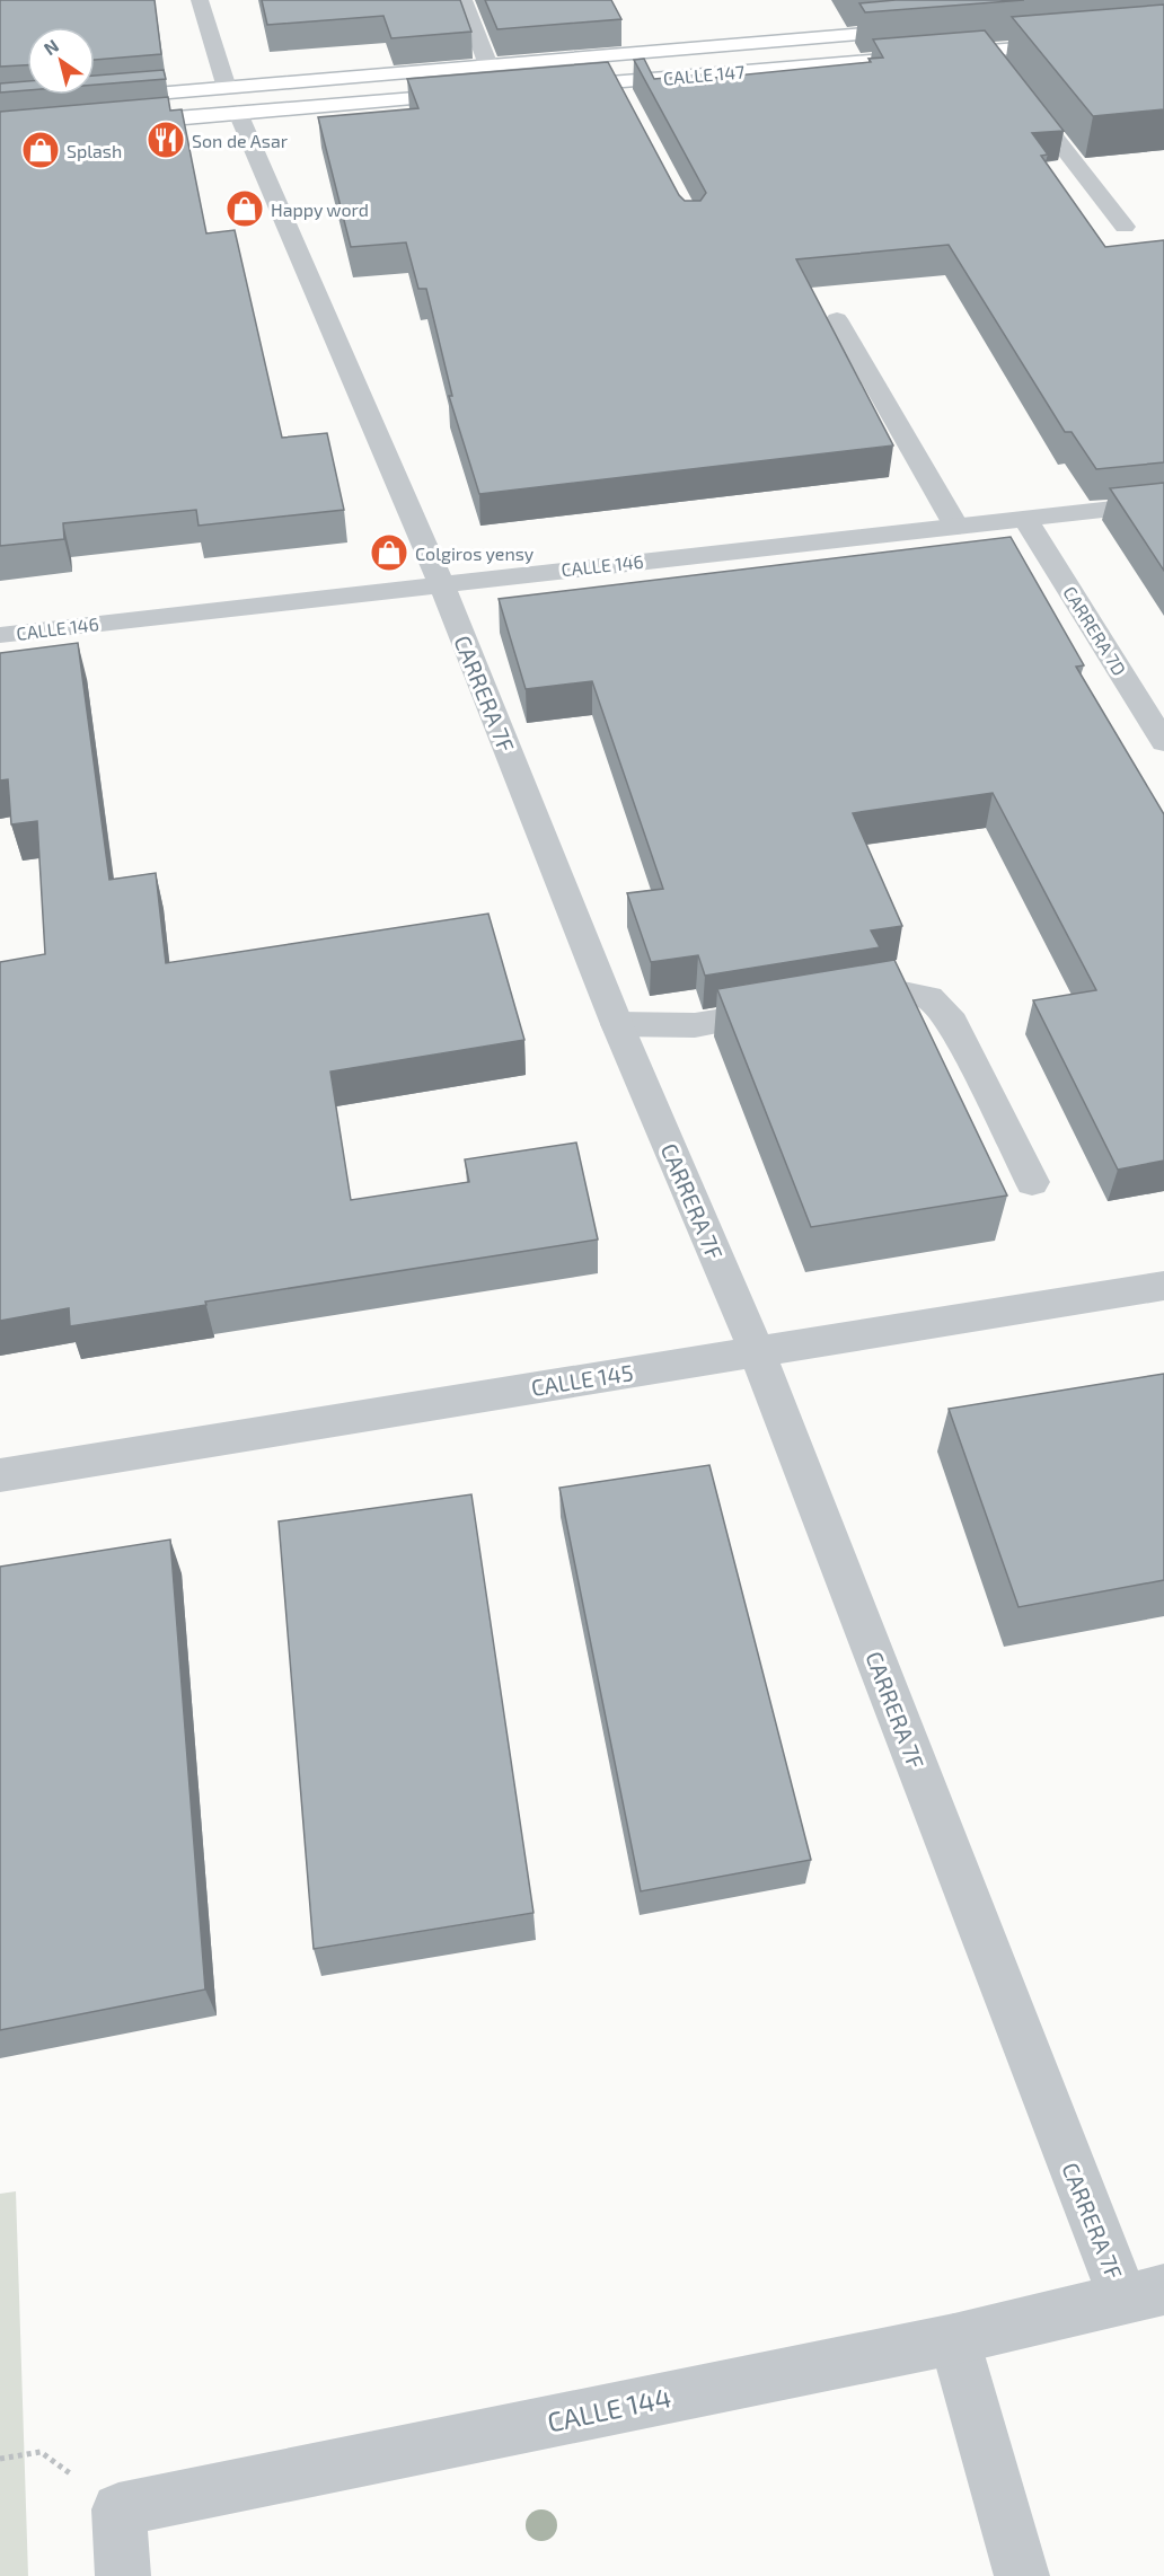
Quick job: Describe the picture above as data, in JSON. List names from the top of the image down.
{
  "streets": {
    "main road": ["CALLE 147"],
    "street": [
      "CALLE 146",
      "CARRERA 7D",
      "CARRERA 7F",
      "CALLE 145",
      "CALLE 144"
    ]
  },
  "crossings": [
    ["CALLE 146", "CARRERA 7D"],
    ["CALLE 146", "CARRERA 7F"],
    ["CARRERA 7F", "CALLE 145"],
    ["CARRERA 7F", "CALLE 144"]
  ],
  "places": {
    "restaurant": ["Son de Asar"],
    "shop": ["Splash", "Happy word", "Colgiros yensy"]
  },
  "north": "top left"
}
